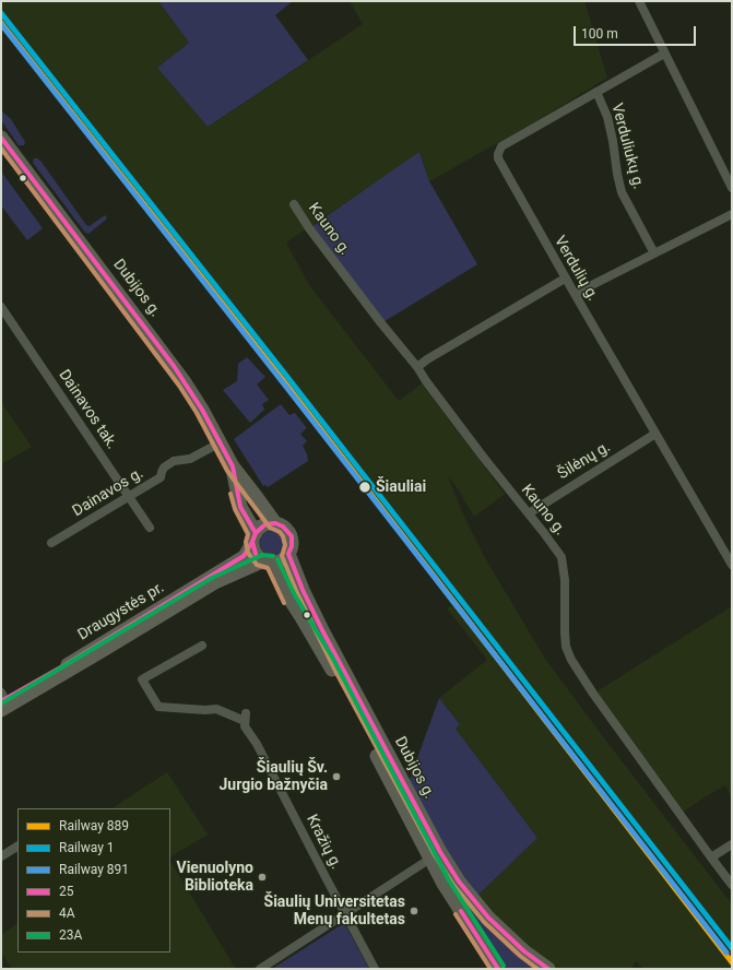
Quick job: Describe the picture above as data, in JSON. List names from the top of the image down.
{
  "streets": {
    "main road": ["Dubijos g.", "Draugystės pr."],
    "street": [
      "Verduliukų g.",
      "Kauno g.",
      "Verdulių g.",
      "Dainavos tak.",
      "Šilėnų g.",
      "Dainavos g.",
      "Kražių g."
    ]
  },
  "crossings": [
    ["Verduliukų g.", "Verdulių g."],
    ["Kauno g.", "Šilėnų g."],
    ["Verdulių g.", "Šilėnų g."],
    ["Dubijos g.", "Dainavos g."],
    ["Dubijos g.", "Draugystės pr."],
    ["Dainavos tak.", "Dainavos g."]
  ],
  "places": [
    "Šiauliai",
    "Šiaulių Šv. Jurgio bažnyčia",
    "Vienuolyno Biblioteka",
    "Šiaulių Universitetas Menų fakultetas"
  ],
  "lines": [
    "rail line 1",
    "rail line 889",
    "rail line 891",
    "transit line 25",
    "transit line 4A",
    "transit line 23A"
  ],
  "legend": [
    "Railway 889",
    "Railway 1",
    "Railway 891",
    "25",
    "4A",
    "23A"
  ],
  "scale_bar": "100 m"
}
